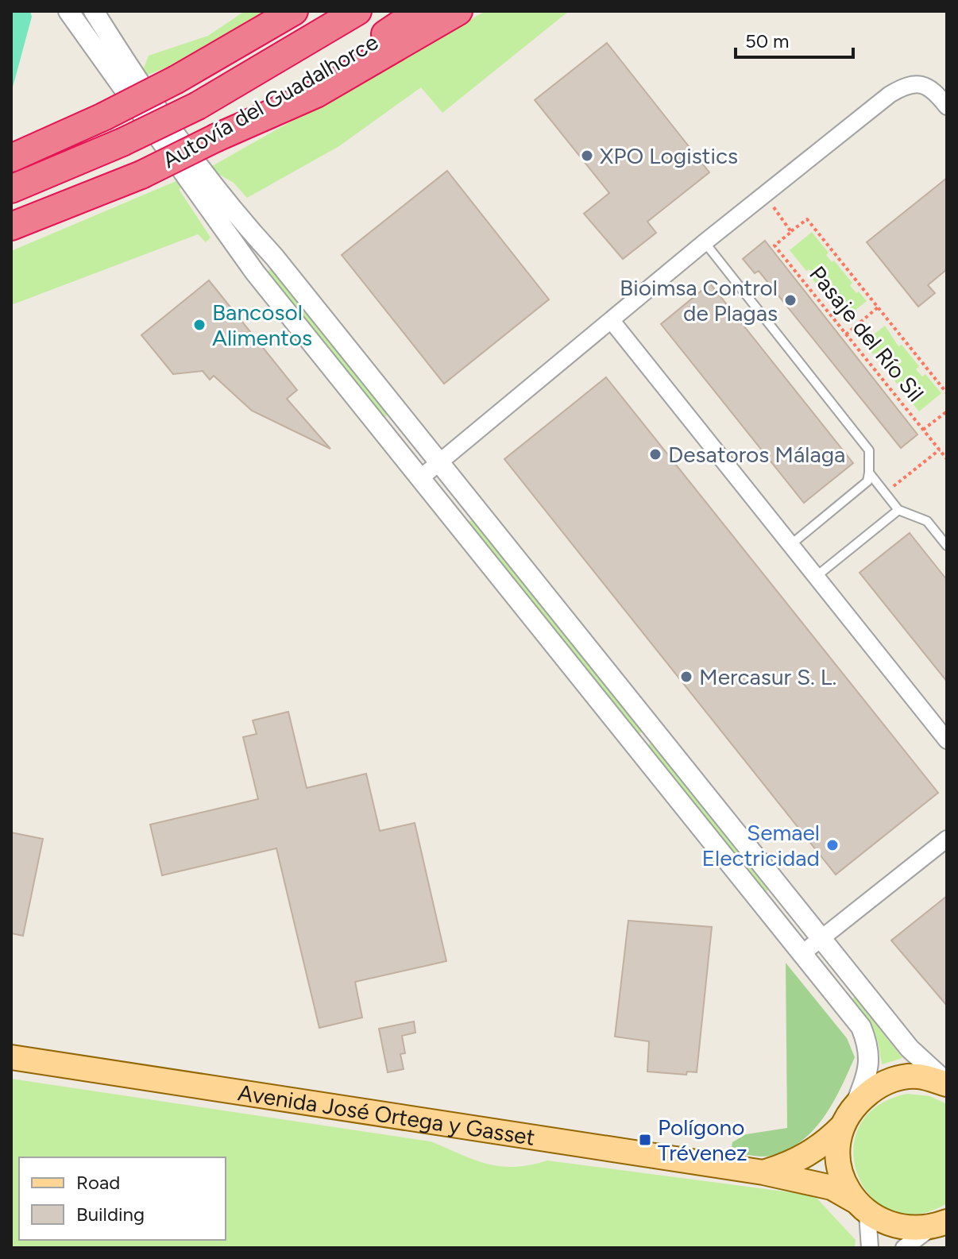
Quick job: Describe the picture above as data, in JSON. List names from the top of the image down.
{
  "streets": {
    "highway": ["Autovía del Guadalhorce"],
    "main road": ["Avenida José Ortega y Gasset"],
    "path": ["Pasaje del Río Sil"]
  },
  "places": {
    "other": [
      "XPO Logistics",
      "Bioimsa Control de Plagas",
      "Bancosol Alimentos",
      "Desatoros Málaga",
      "Mercasur S. L.",
      "Semael Electricidad"
    ],
    "transit": ["Polígono Trévenez"]
  },
  "legend": ["Road", "Building"],
  "scale_bar": "50 m"
}
